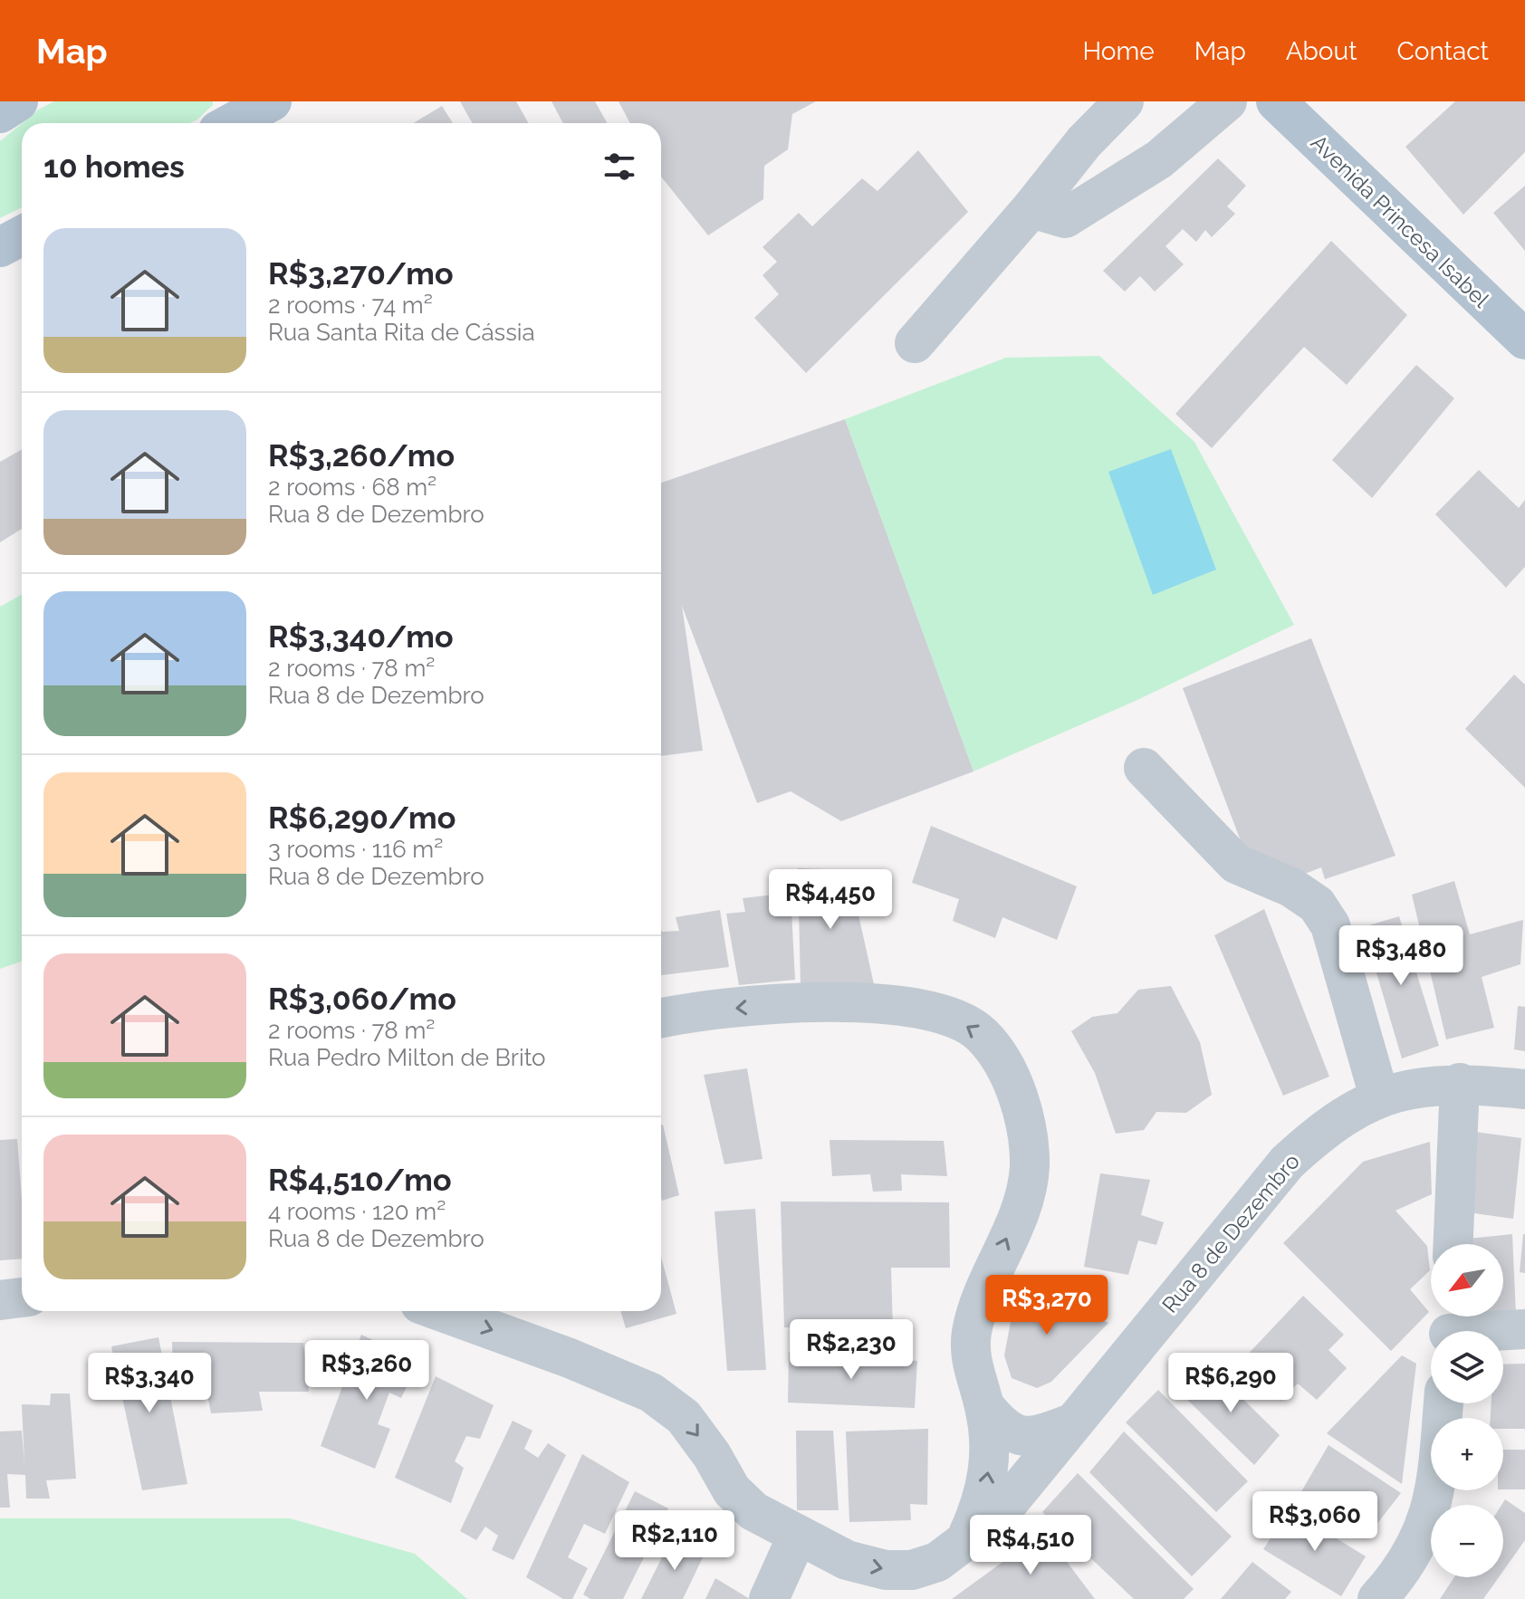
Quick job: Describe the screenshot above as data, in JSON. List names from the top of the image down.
{
  "streets": {
    "main road": ["Avenida Princesa Isabel"],
    "street": ["Rua 8 de Dezembro"]
  },
  "one_way": ["Rua 8 de Dezembro"],
  "north": "bottom left",
  "page": {
    "header": "Map",
    "nav": [
      "Home",
      "Map",
      "About",
      "Contact"
    ],
    "heading": "10 homes",
    "list": [
      {
        "name": "R$3,270/mo",
        "note": "2 rooms · 74 m² · Rua Santa Rita de Cássia"
      },
      {
        "name": "R$3,260/mo",
        "note": "2 rooms · 68 m² · Rua 8 de Dezembro"
      },
      {
        "name": "R$3,340/mo",
        "note": "2 rooms · 78 m² · Rua 8 de Dezembro"
      },
      {
        "name": "R$6,290/mo",
        "note": "3 rooms · 116 m² · Rua 8 de Dezembro"
      },
      {
        "name": "R$3,060/mo",
        "note": "2 rooms · 78 m² · Rua Pedro Milton de Brito"
      },
      {
        "name": "R$4,510/mo",
        "note": "4 rooms · 120 m² · Rua 8 de Dezembro"
      }
    ],
    "price": [
      "R$4,450",
      "R$3,480",
      "R$3,270",
      "R$2,230",
      "R$3,260",
      "R$3,340",
      "R$6,290",
      "R$3,060",
      "R$2,110",
      "R$4,510"
    ],
    "map_buttons": ["+", "−"]
  }
}
